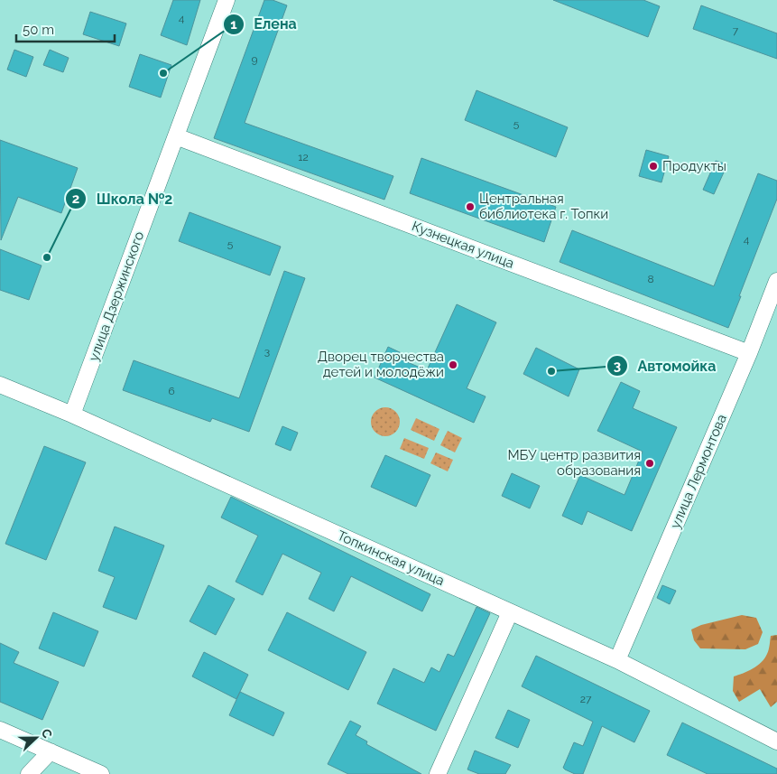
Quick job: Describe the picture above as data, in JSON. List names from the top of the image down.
{
  "streets": {
    "street": [
      "Кузнецкая улица",
      "улица Дзержинского",
      "улица Лермонтова",
      "Топкинская улица"
    ]
  },
  "crossings": [
    ["Кузнецкая улица", "улица Дзержинского"],
    ["Кузнецкая улица", "улица Лермонтова"],
    ["улица Дзержинского", "Топкинская улица"],
    ["улица Лермонтова", "Топкинская улица"]
  ],
  "places": [
    "Елена",
    "Продукты",
    "Центральная библиотека г. Топки",
    "Школа №2",
    "Дворец творчества детей и молодёжи",
    "Автомойка",
    "МБУ центр развития образования"
  ],
  "house_numbers": [
    "4",
    "7",
    "9",
    "5",
    "12",
    "4",
    "5",
    "8",
    "3",
    "6",
    "27"
  ],
  "scale_bar": "50 m",
  "north": "right"
}
